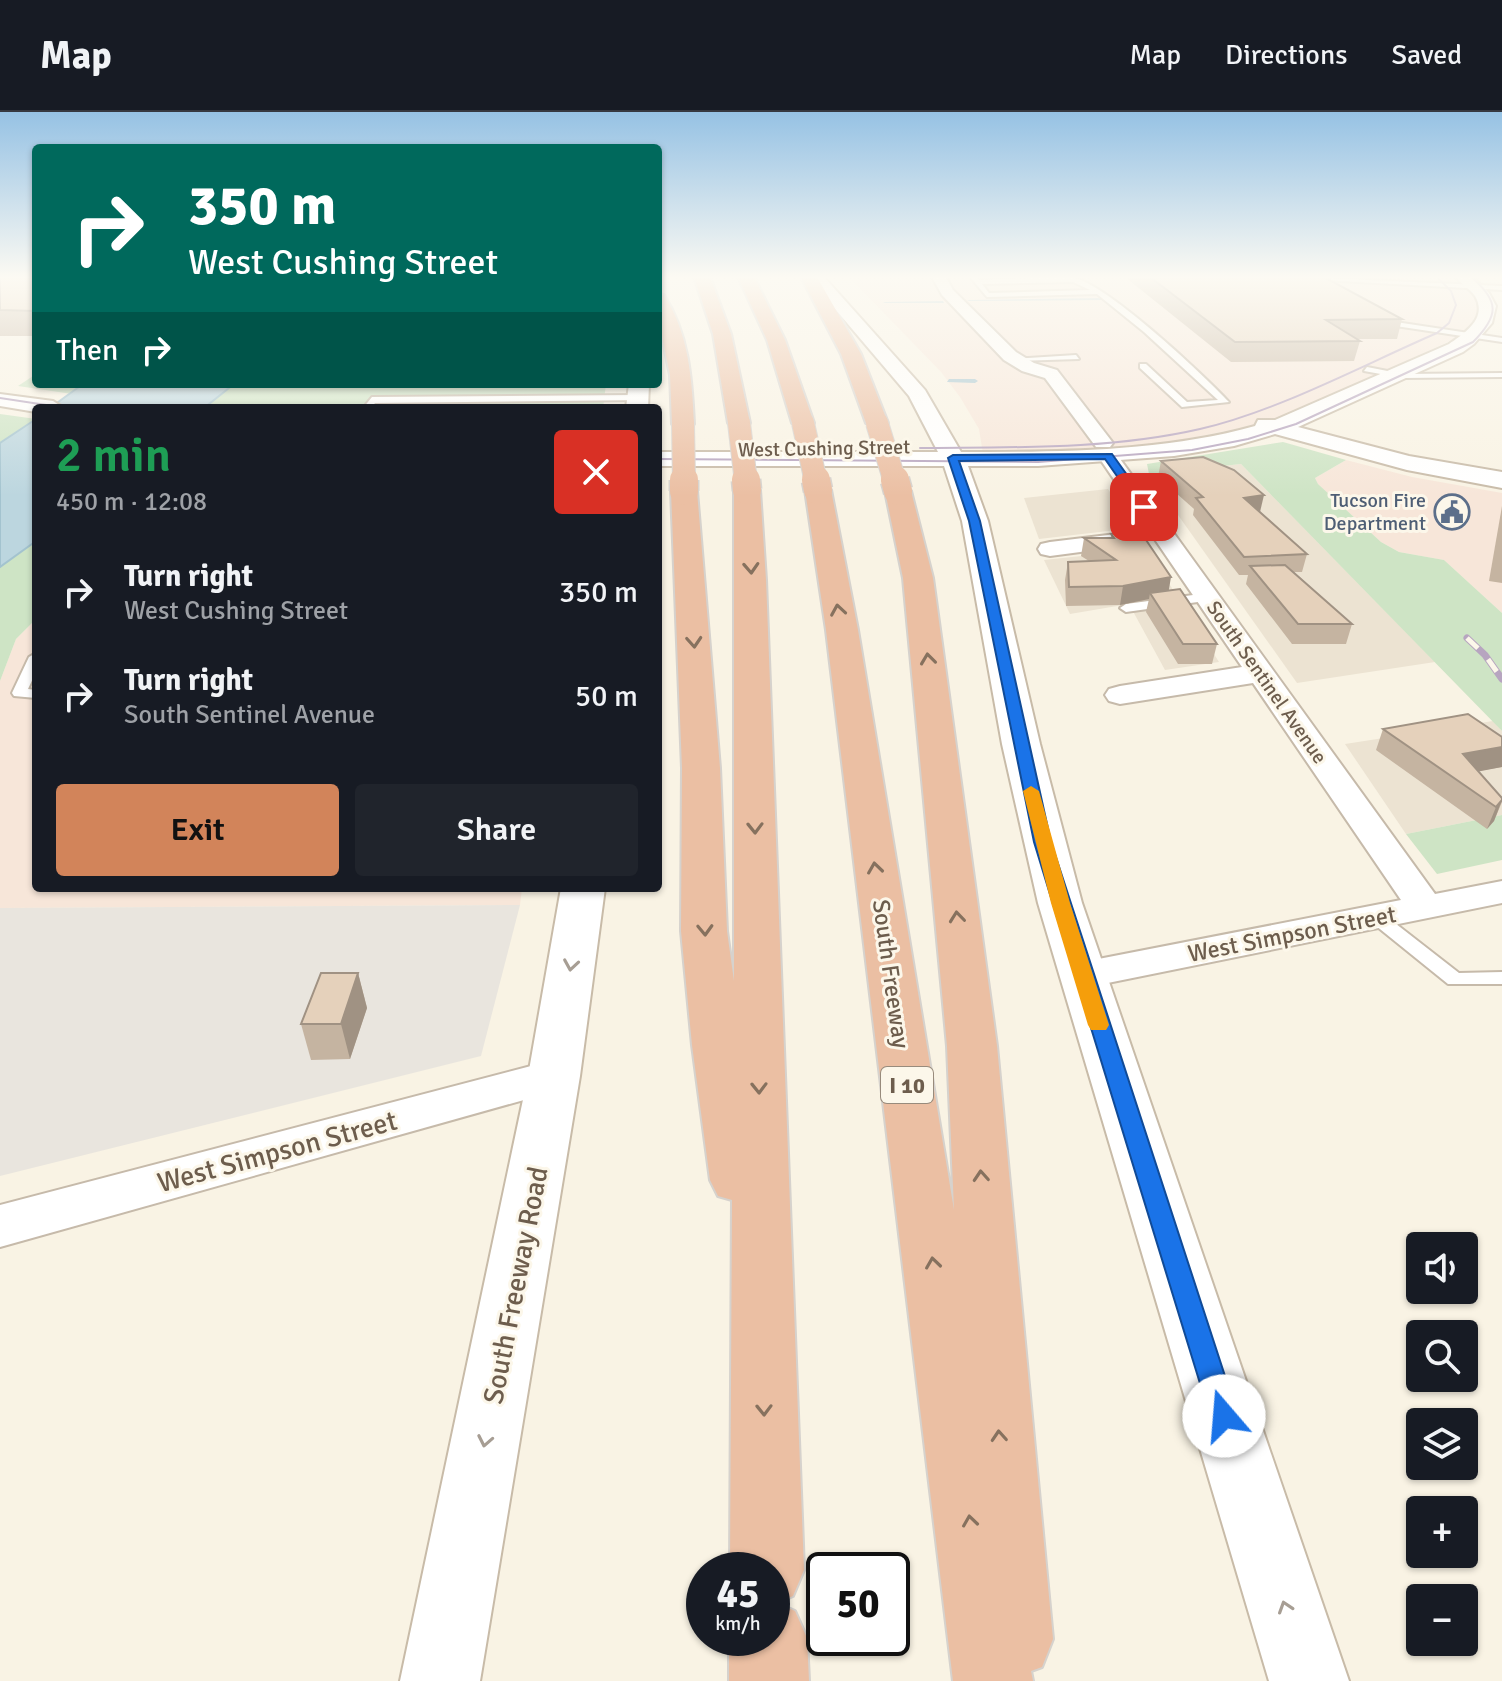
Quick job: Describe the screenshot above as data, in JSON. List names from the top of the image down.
{
  "streets": {
    "highway": ["South Freeway", "I 10"],
    "street": [
      "West Cushing Street",
      "South Sentinel Avenue",
      "West Simpson Street",
      "South Freeway Road"
    ]
  },
  "crossings": [
    ["West Cushing Street", "South Sentinel Avenue"],
    ["South Sentinel Avenue", "West Simpson Street"],
    ["West Simpson Street", "South Freeway Road"]
  ],
  "one_way": ["South Freeway Road"],
  "places": {
    "public building": ["Tucson Fire Department"]
  },
  "page": {
    "header": "Map",
    "nav": ["Map", "Directions", "Saved"],
    "turn": ["350 m", "West Cushing Street"],
    "then": "Then",
    "heading": ["2 min", "450 m · 12:08"],
    "list": [
      {
        "name": "Turn right",
        "note": "West Cushing Street",
        "value": "350 m"
      },
      {
        "name": "Turn right",
        "note": "South Sentinel Avenue",
        "value": "50 m"
      }
    ],
    "buttons": ["Exit", "Share"],
    "map_buttons": ["+", "−"],
    "speed": "45 km/h",
    "limit": "50"
  }
}
